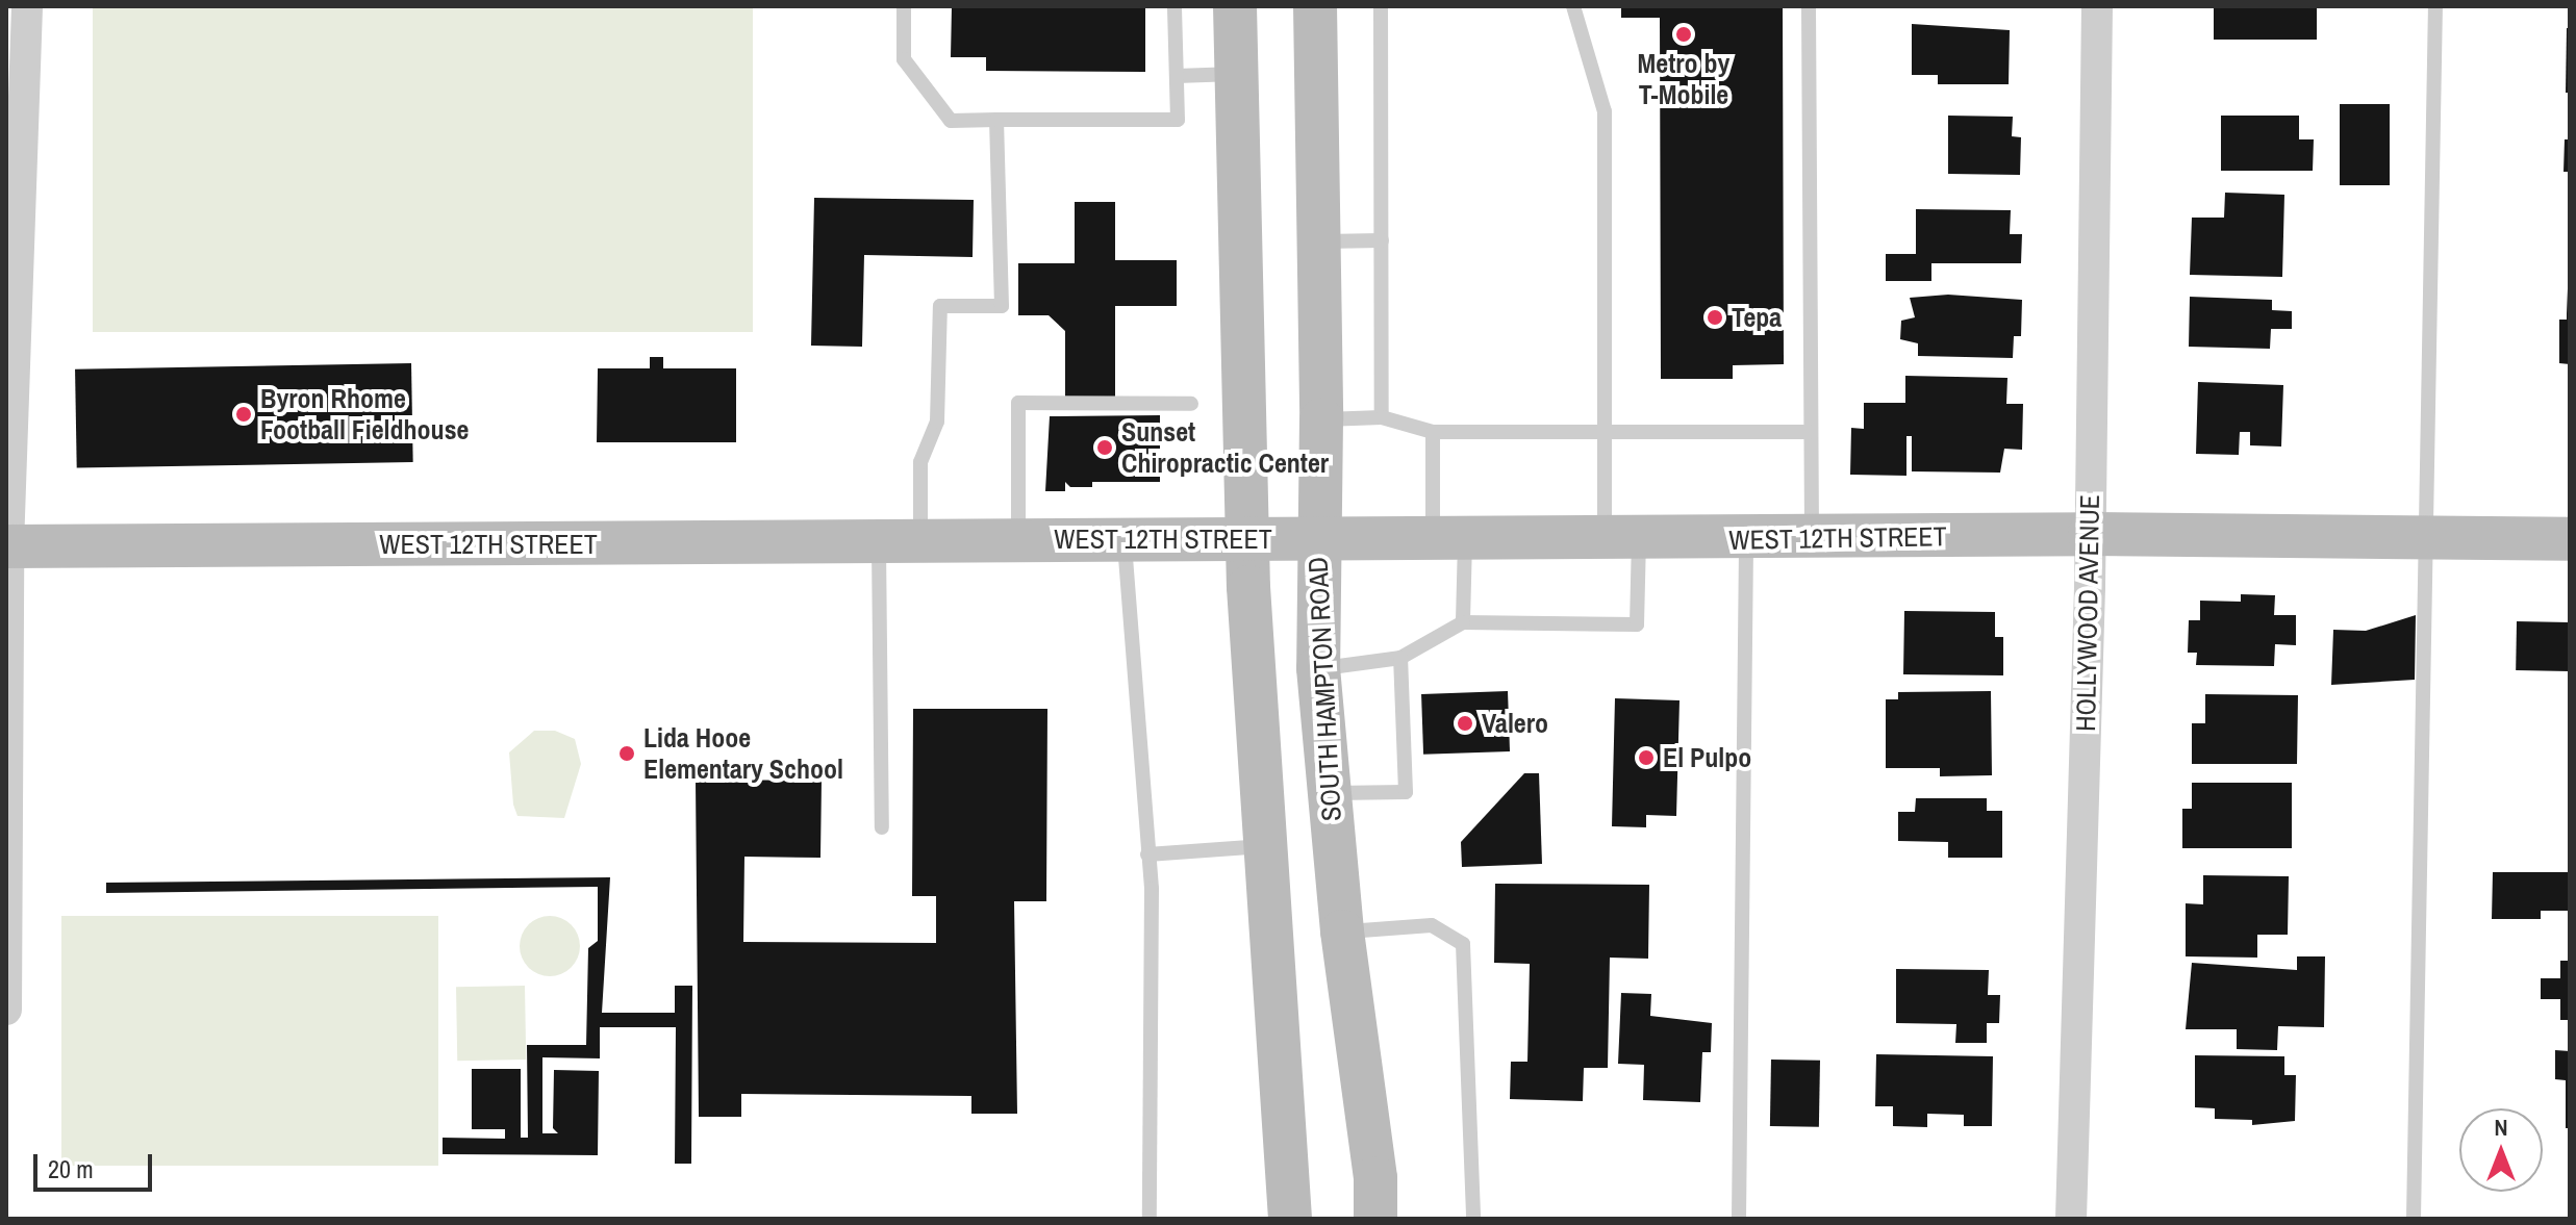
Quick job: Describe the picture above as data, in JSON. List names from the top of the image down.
{
  "streets": {
    "street": ["WEST 12TH STREET", "HOLLYWOOD AVENUE", "SOUTH HAMPTON ROAD"]
  },
  "crossings": [
    ["WEST 12TH STREET", "HOLLYWOOD AVENUE"],
    ["WEST 12TH STREET", "SOUTH HAMPTON ROAD"]
  ],
  "places": [
    "Metro by T-Mobile",
    "Tepa",
    "Byron Rhome Football Fieldhouse",
    "Sunset Chiropractic Center",
    "Valero",
    "Lida Hooe Elementary School",
    "El Pulpo"
  ],
  "scale_bar": "20 m",
  "north": "top"
}
